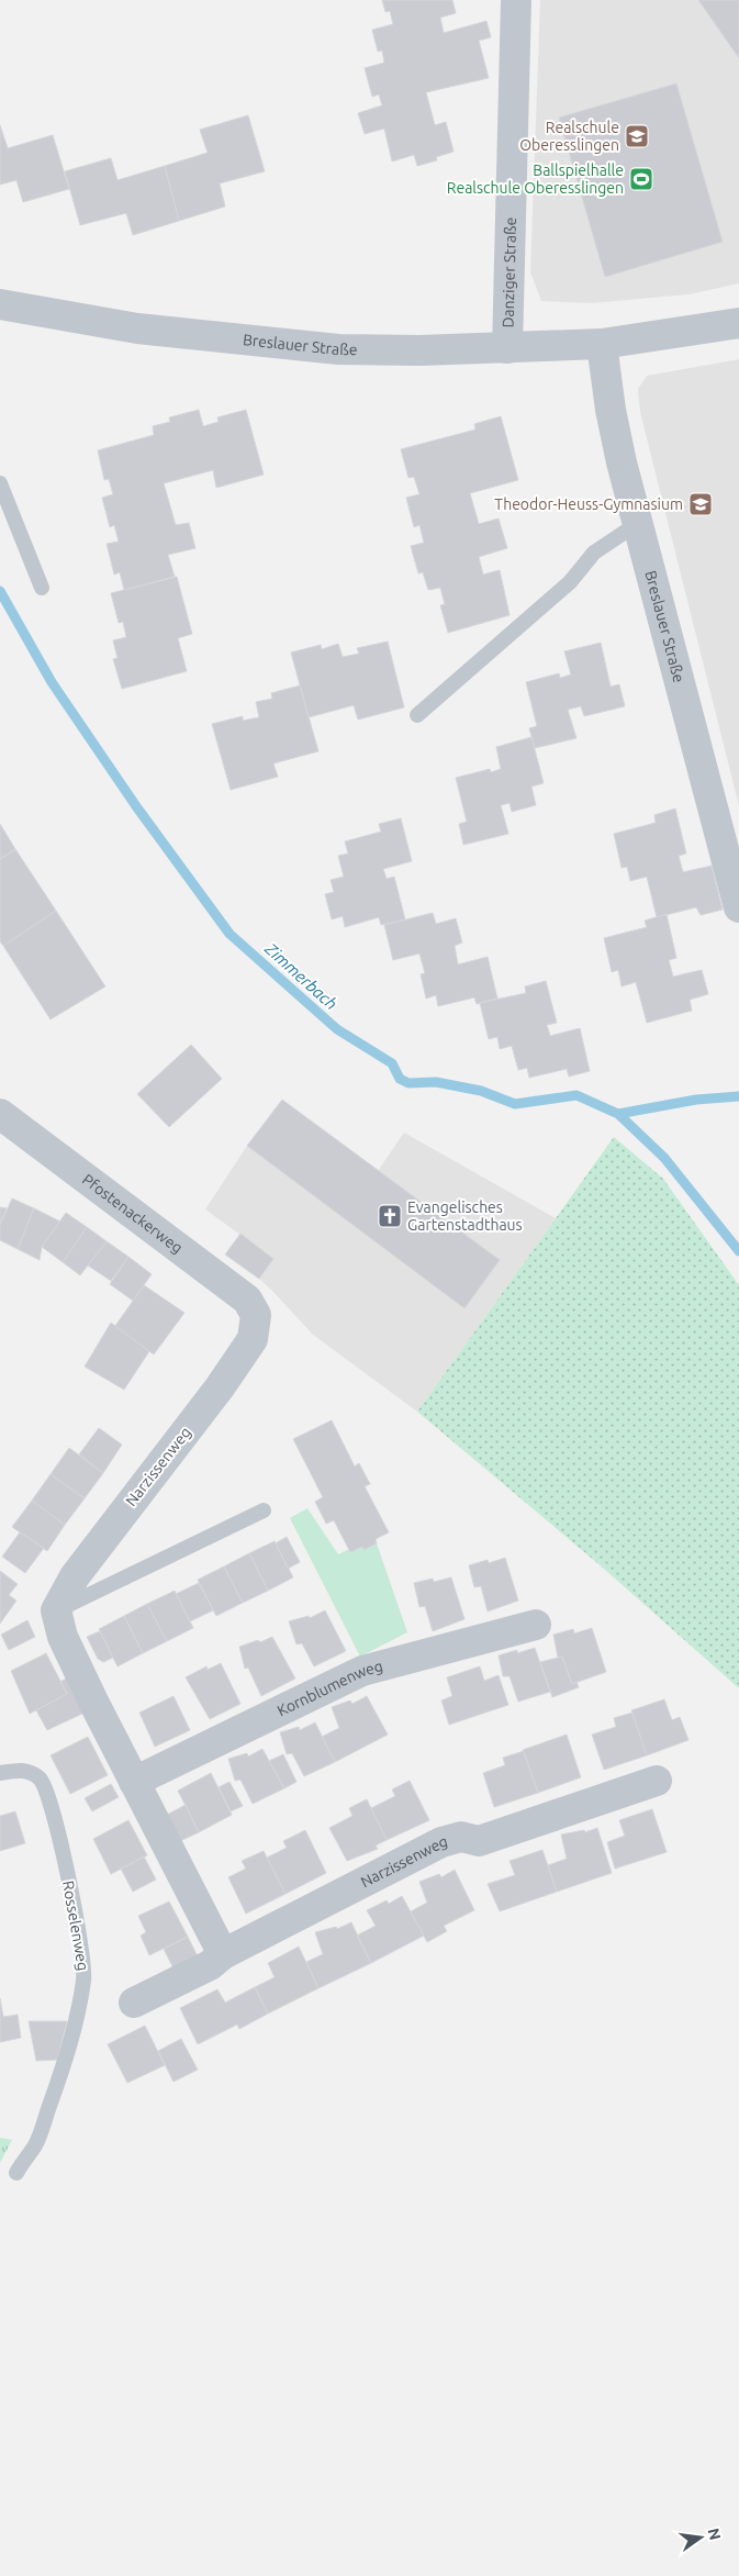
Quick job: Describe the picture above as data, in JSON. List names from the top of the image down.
{
  "streets": {
    "street": [
      "Danziger Straße",
      "Breslauer Straße",
      "Pfostenackerweg",
      "Narzissenweg",
      "Kornblumenweg"
    ],
    "lane": ["Rosselenweg"]
  },
  "crossings": [
    ["Danziger Straße", "Breslauer Straße"],
    ["Pfostenackerweg", "Narzissenweg"]
  ],
  "water": ["Zimmerbach"],
  "places": {
    "school or university": ["Realschule Oberesslingen", "Theodor-Heuss-Gymnasium"],
    "sports": ["Ballspielhalle Realschule Oberesslingen"],
    "church": ["Evangelisches Gartenstadthaus"]
  },
  "north": "right"
}
